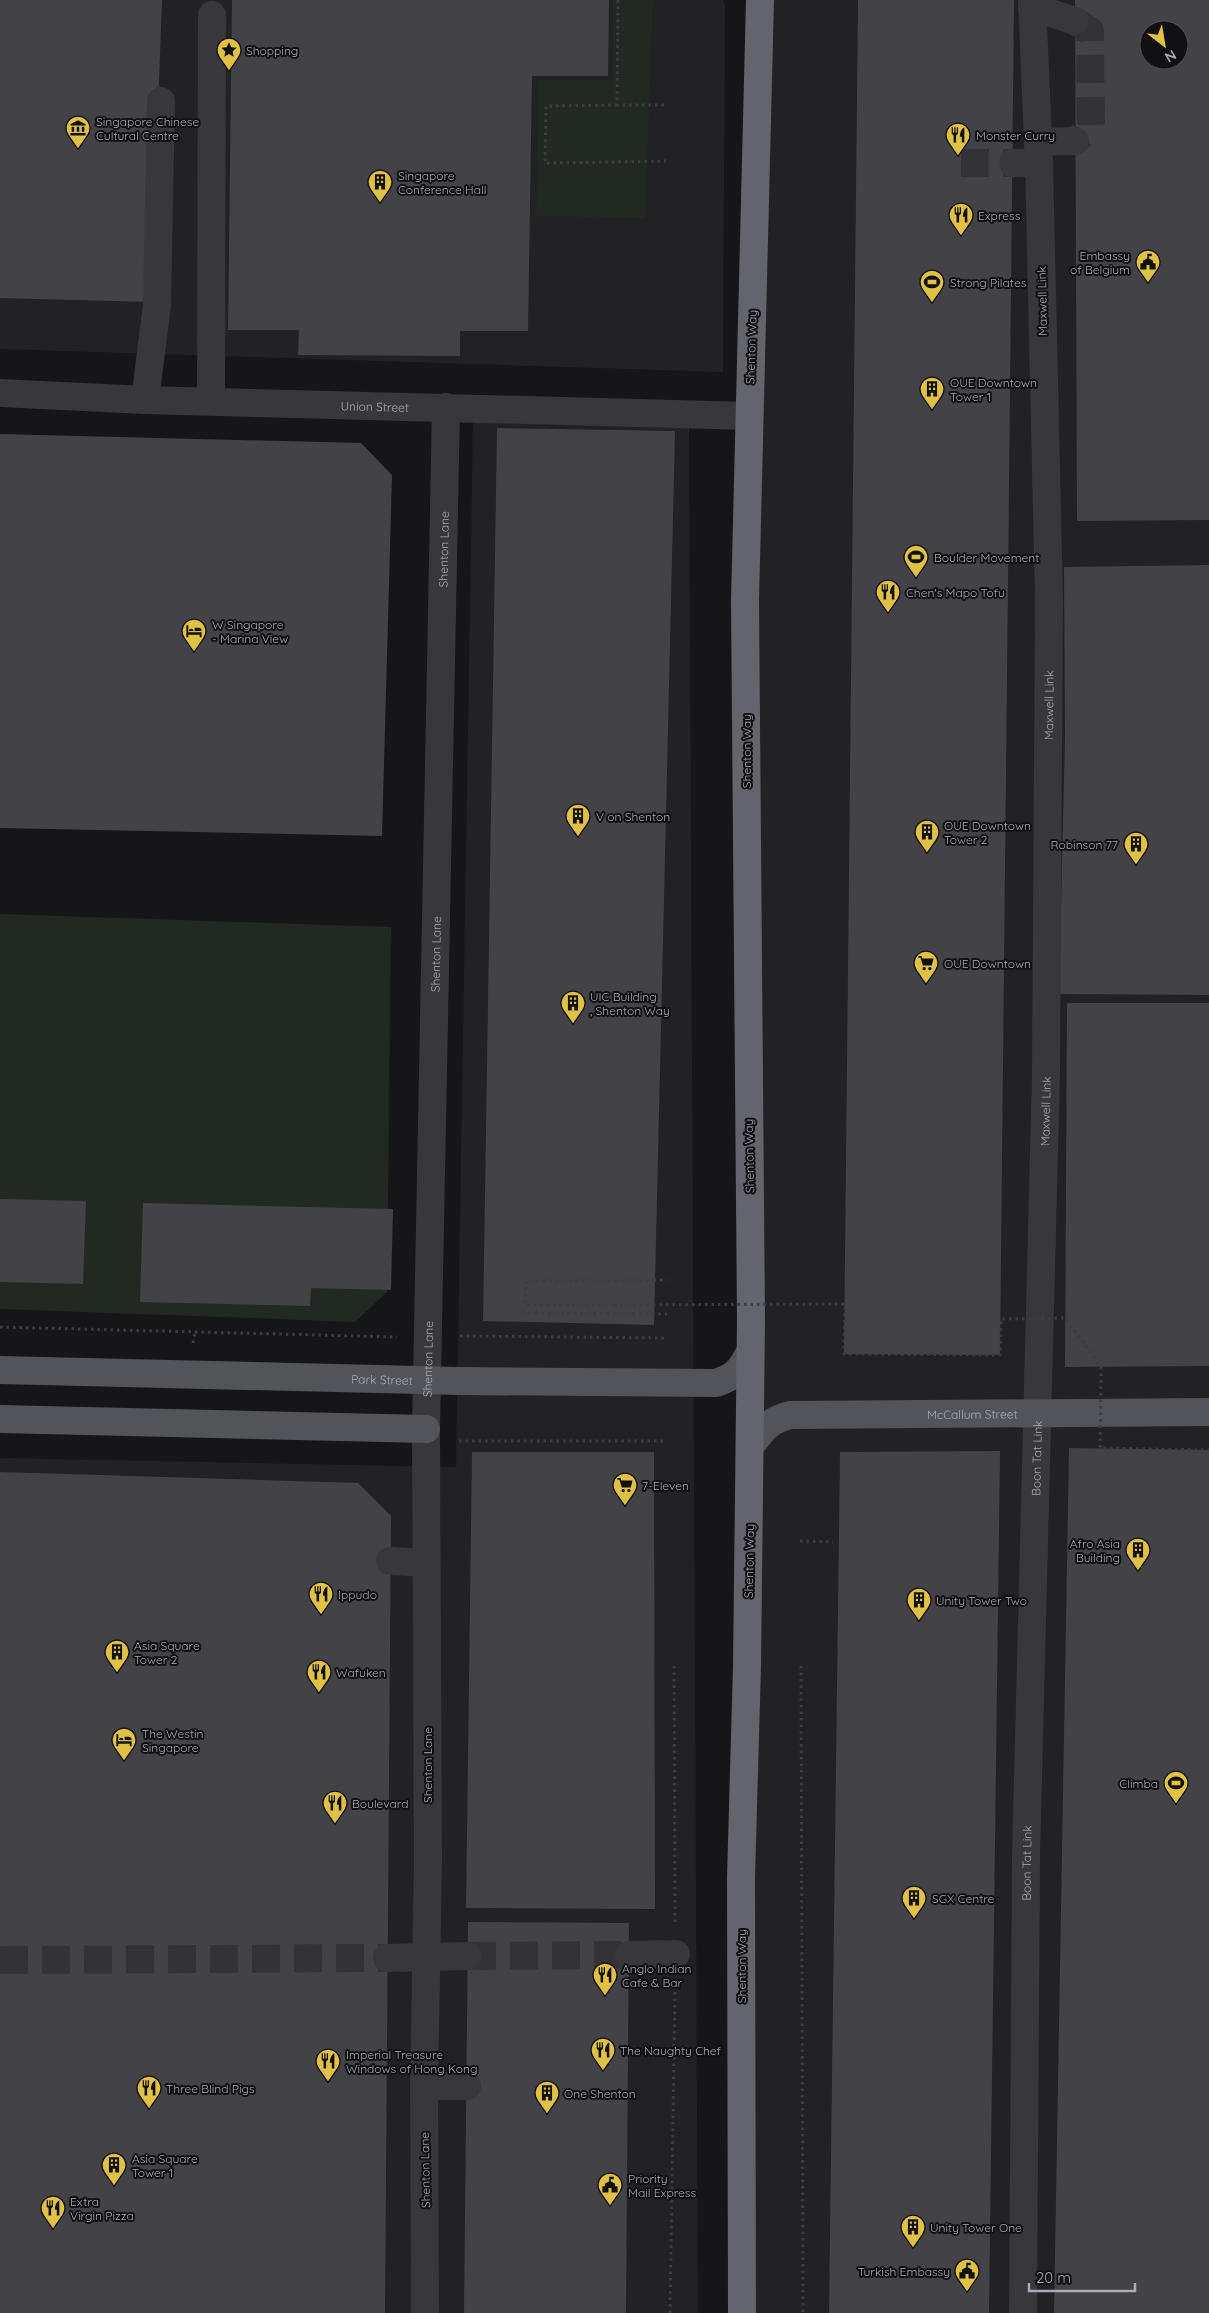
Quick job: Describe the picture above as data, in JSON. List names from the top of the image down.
{
  "streets": {
    "highway": ["Shenton Way"],
    "main road": ["Park Street", "McCallum Street"],
    "street": [
      "Maxwell Link",
      "Union Street",
      "Shenton Lane",
      "Boon Tat Link"
    ]
  },
  "crossings": [
    ["Maxwell Link", "McCallum Street"],
    ["Maxwell Link", "Boon Tat Link"],
    ["Shenton Way", "Union Street"],
    ["Shenton Way", "Park Street"],
    ["Shenton Way", "McCallum Street"],
    ["Union Street", "Shenton Lane"],
    ["Shenton Lane", "Park Street"],
    ["McCallum Street", "Boon Tat Link"]
  ],
  "places": {
    "place": ["Shopping"],
    "museum": ["Singapore Chinese Cultural Centre"],
    "restaurant": [
      "Monster Curry",
      "Express",
      "Chen's Mapo Tofu",
      "Ippudo",
      "Wafuken",
      "Boulevard",
      "Anglo Indian Cafe & Bar",
      "The Naughty Chef",
      "Imperial Treasure Windows of Hong Kong",
      "Three Blind Pigs",
      "Extra Virgin Pizza"
    ],
    "building": [
      "Singapore Conference Hall",
      "OUE Downtown Tower 1",
      "V on Shenton",
      "OUE Downtown Tower 2",
      "Robinson 77",
      "UIC Building , Shenton Way",
      "Afro Asia Building",
      "Unity Tower Two",
      "Asia Square Tower 2",
      "SGX Centre",
      "One Shenton",
      "Asia Square Tower 1",
      "Unity Tower One"
    ],
    "public building": ["Embassy of Belgium", "Priority Mail Express", "Turkish Embassy"],
    "sports": ["Strong Pilates", "Boulder Movement", "Climba"],
    "hotel": ["W Singapore - Marina View", "The Westin Singapore"],
    "supermarket": ["OUE Downtown", "7-Eleven"]
  },
  "scale_bar": "20 m",
  "north": "bottom right"
}
